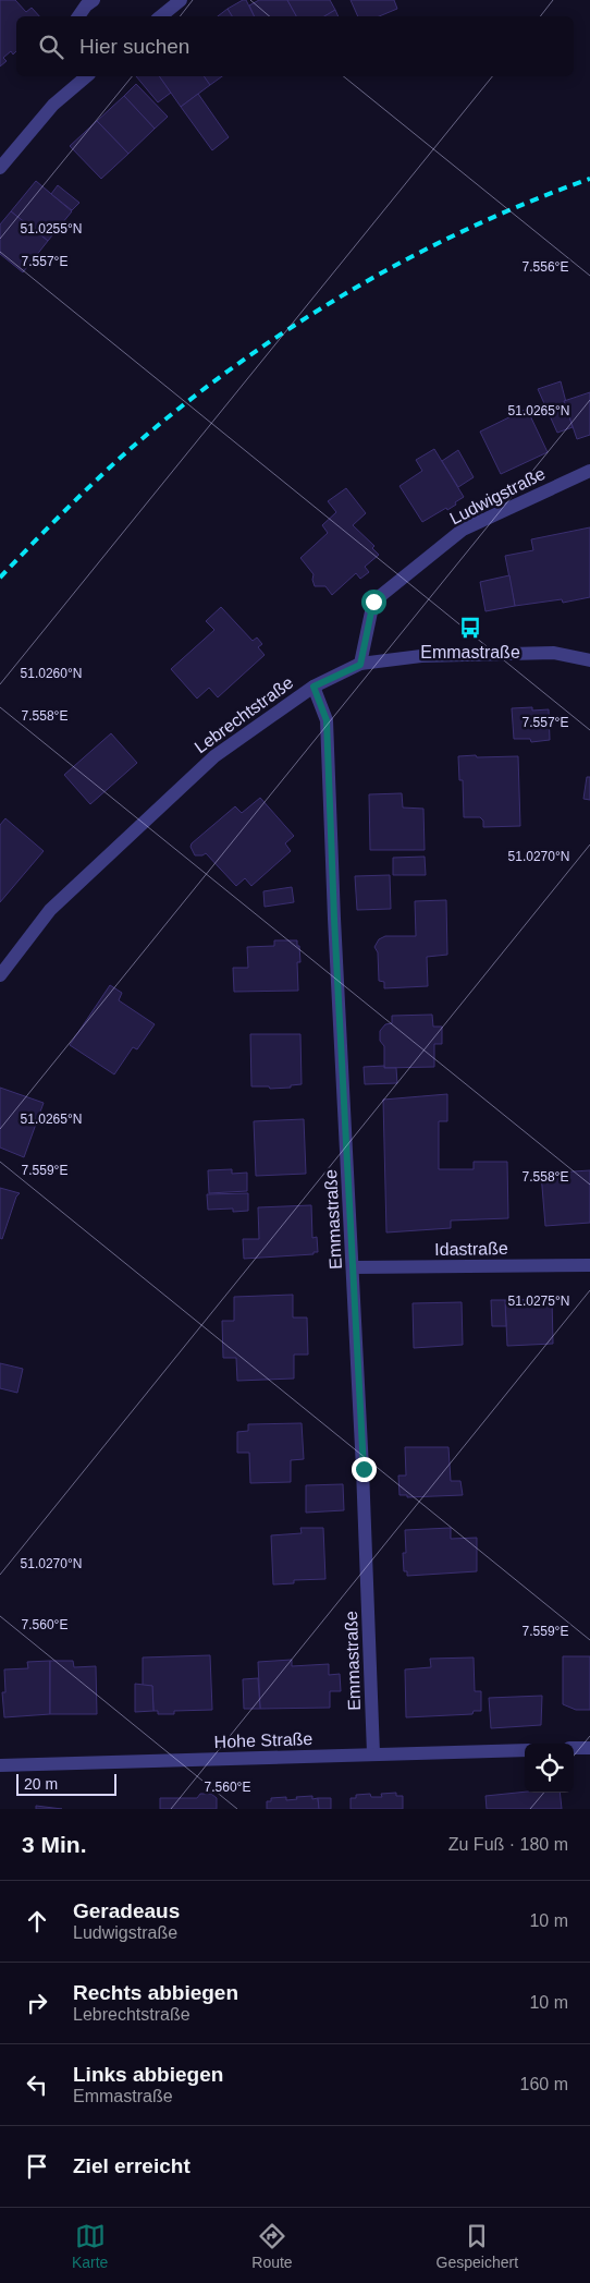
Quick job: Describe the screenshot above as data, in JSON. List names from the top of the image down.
{
  "streets": {
    "street": [
      "Ludwigstraße",
      "Lebrechtstraße",
      "Emmastraße",
      "Idastraße",
      "Hohe Straße"
    ]
  },
  "crossings": [
    ["Ludwigstraße", "Lebrechtstraße"],
    ["Lebrechtstraße", "Emmastraße"],
    ["Emmastraße", "Idastraße"],
    ["Emmastraße", "Hohe Straße"]
  ],
  "places": {
    "bus stop": ["Emmastraße"]
  },
  "scale_bar": "20 m",
  "page": {
    "search": "Hier suchen",
    "scale": "20 m",
    "heading": ["3 Min.", "Zu Fuß · 180 m"],
    "list": [
      ["Geradeaus", "Ludwigstraße", "10 m"],
      ["Rechts abbiegen", "Lebrechtstraße", "10 m"],
      ["Links abbiegen", "Emmastraße", "160 m"],
      "Ziel erreicht"
    ],
    "nav": ["Karte", "Route", "Gespeichert"]
  },
  "coordinates": [
    "51.0255°N",
    "7.557°E",
    "7.556°E",
    "51.0265°N",
    "51.0260°N",
    "7.558°E",
    "51.0270°N",
    "7.559°E",
    "51.0275°N",
    "7.560°E"
  ]
}
